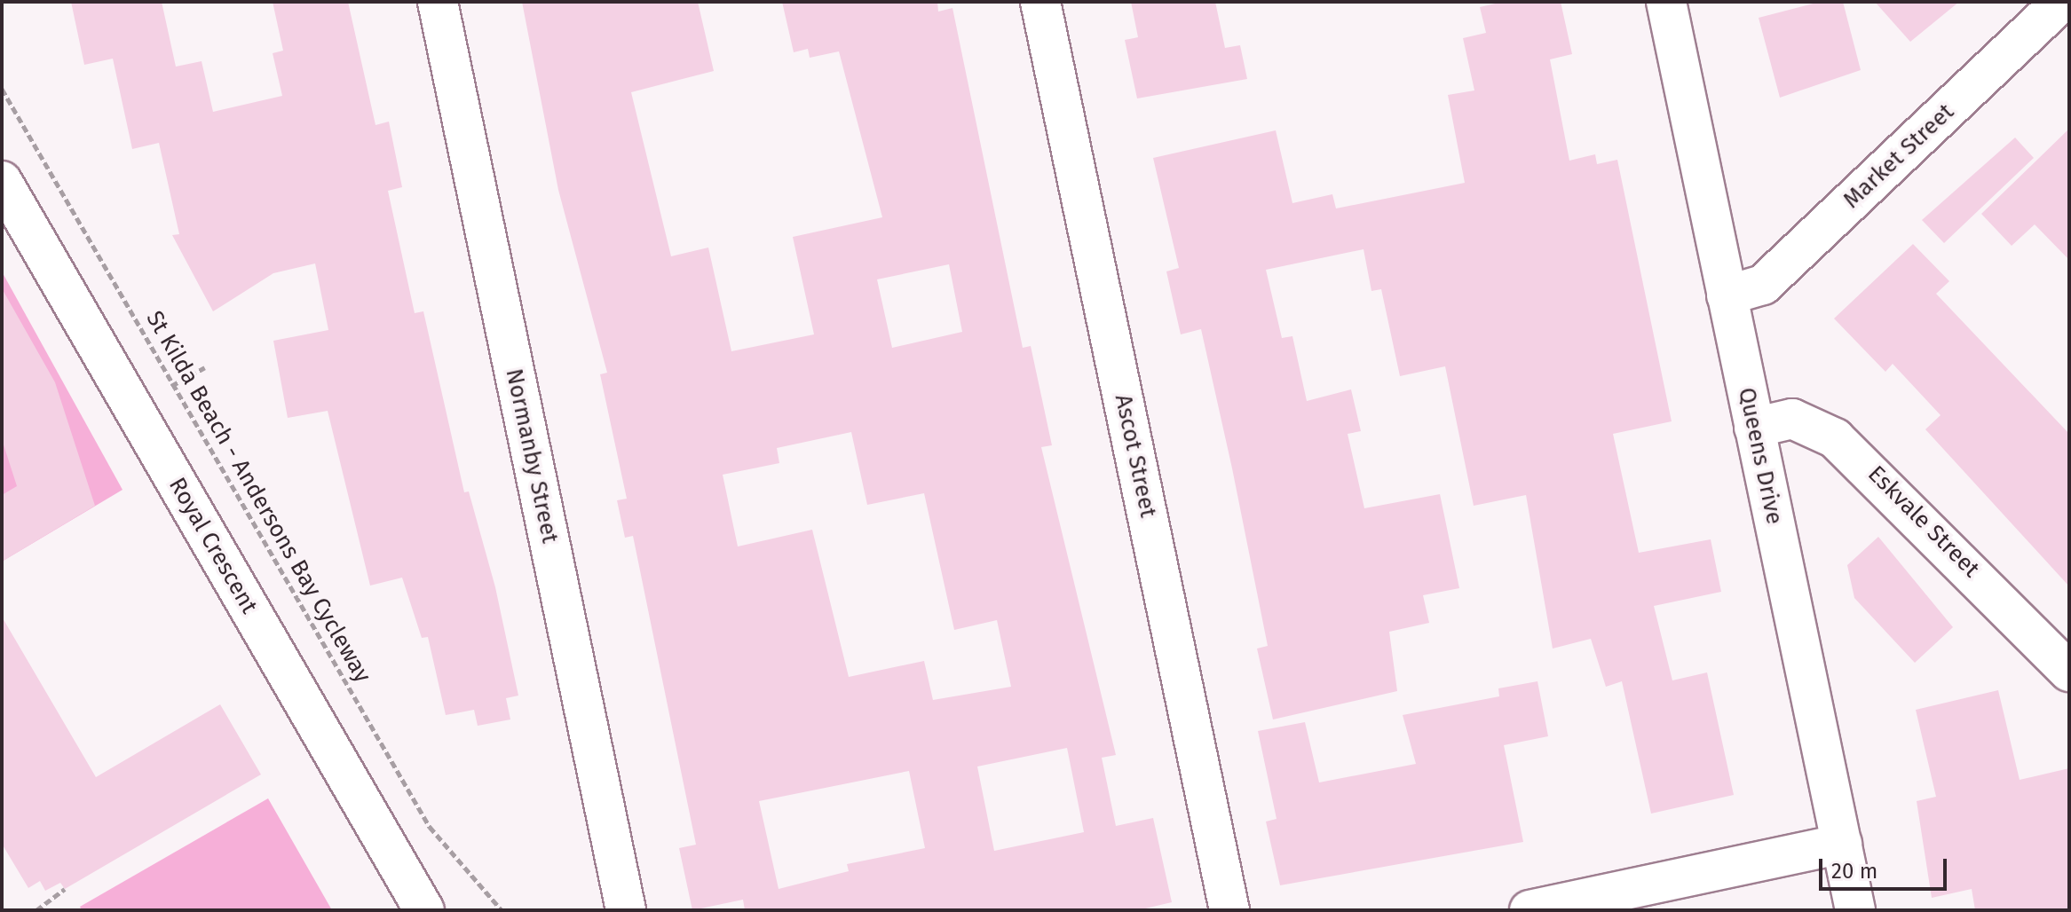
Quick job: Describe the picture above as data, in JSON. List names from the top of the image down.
{
  "streets": {
    "street": [
      "Market Street",
      "Normanby Street",
      "Ascot Street",
      "Queens Drive",
      "Eskvale Street",
      "Royal Crescent"
    ],
    "path": ["St Kilda Beach - Andersons Bay Cycleway"]
  },
  "crossings": [
    ["Market Street", "Queens Drive"],
    ["Queens Drive", "Eskvale Street"]
  ],
  "scale_bar": "20 m"
}
